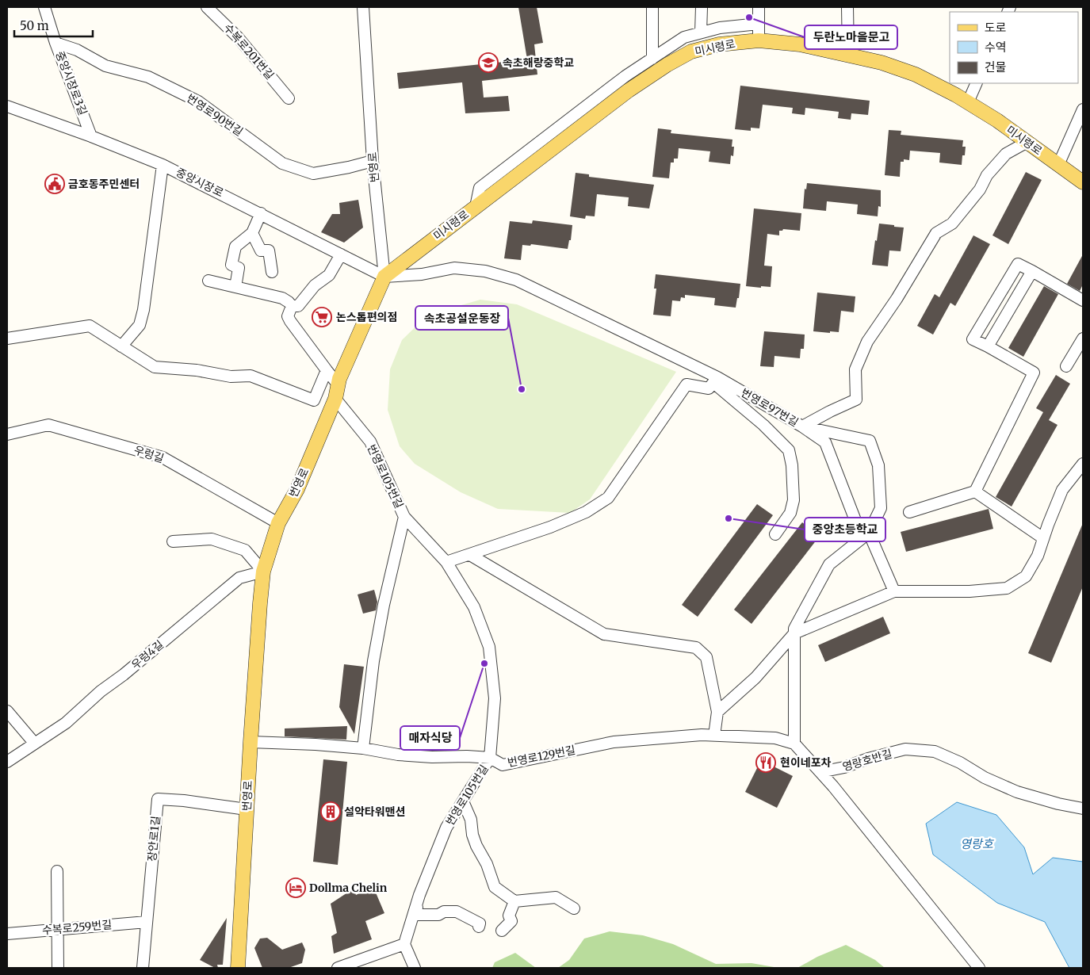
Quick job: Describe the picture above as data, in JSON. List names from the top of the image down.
{
  "streets": {
    "main road": ["미시령로", "번영로"],
    "street": [
      "수복로201번길",
      "중앙시장로3길",
      "번영로90번길",
      "중앙시장로",
      "번영로97번길",
      "우렁길",
      "번영로105번길",
      "우렁4길",
      "번영로129번길",
      "영랑호반길",
      "장안로1길",
      "수복로259번길"
    ]
  },
  "crossings": [
    ["미시령로", "번영로"],
    ["미시령로", "중앙시장로"],
    ["미시령로", "번영로97번길"],
    ["중앙시장로3길", "번영로90번길"],
    ["중앙시장로3길", "중앙시장로"],
    ["번영로90번길", "번영로"],
    ["번영로", "중앙시장로"],
    ["번영로", "번영로97번길"],
    ["번영로", "우렁길"],
    ["번영로", "번영로105번길"],
    ["번영로", "우렁4길"],
    ["번영로", "번영로129번길"],
    ["번영로", "장안로1길"],
    ["중앙시장로", "번영로97번길"],
    ["번영로97번길", "번영로129번길"],
    ["번영로105번길", "번영로129번길"],
    ["장안로1길", "수복로259번길"]
  ],
  "water": ["영랑호"],
  "places": {
    "other": [
      "두란노마을문고",
      "속초공설운동장",
      "중앙초등학교",
      "매자식당"
    ],
    "school or university": ["속초해랑중학교"],
    "public building": ["금호동주민센터"],
    "supermarket": ["논스톱편의점"],
    "restaurant": ["현이네포차"],
    "building": ["설악타워맨션"],
    "hotel": ["Dollma Chelin"]
  },
  "legend": ["도로", "수역", "건물"],
  "scale_bar": "50 m"
}
